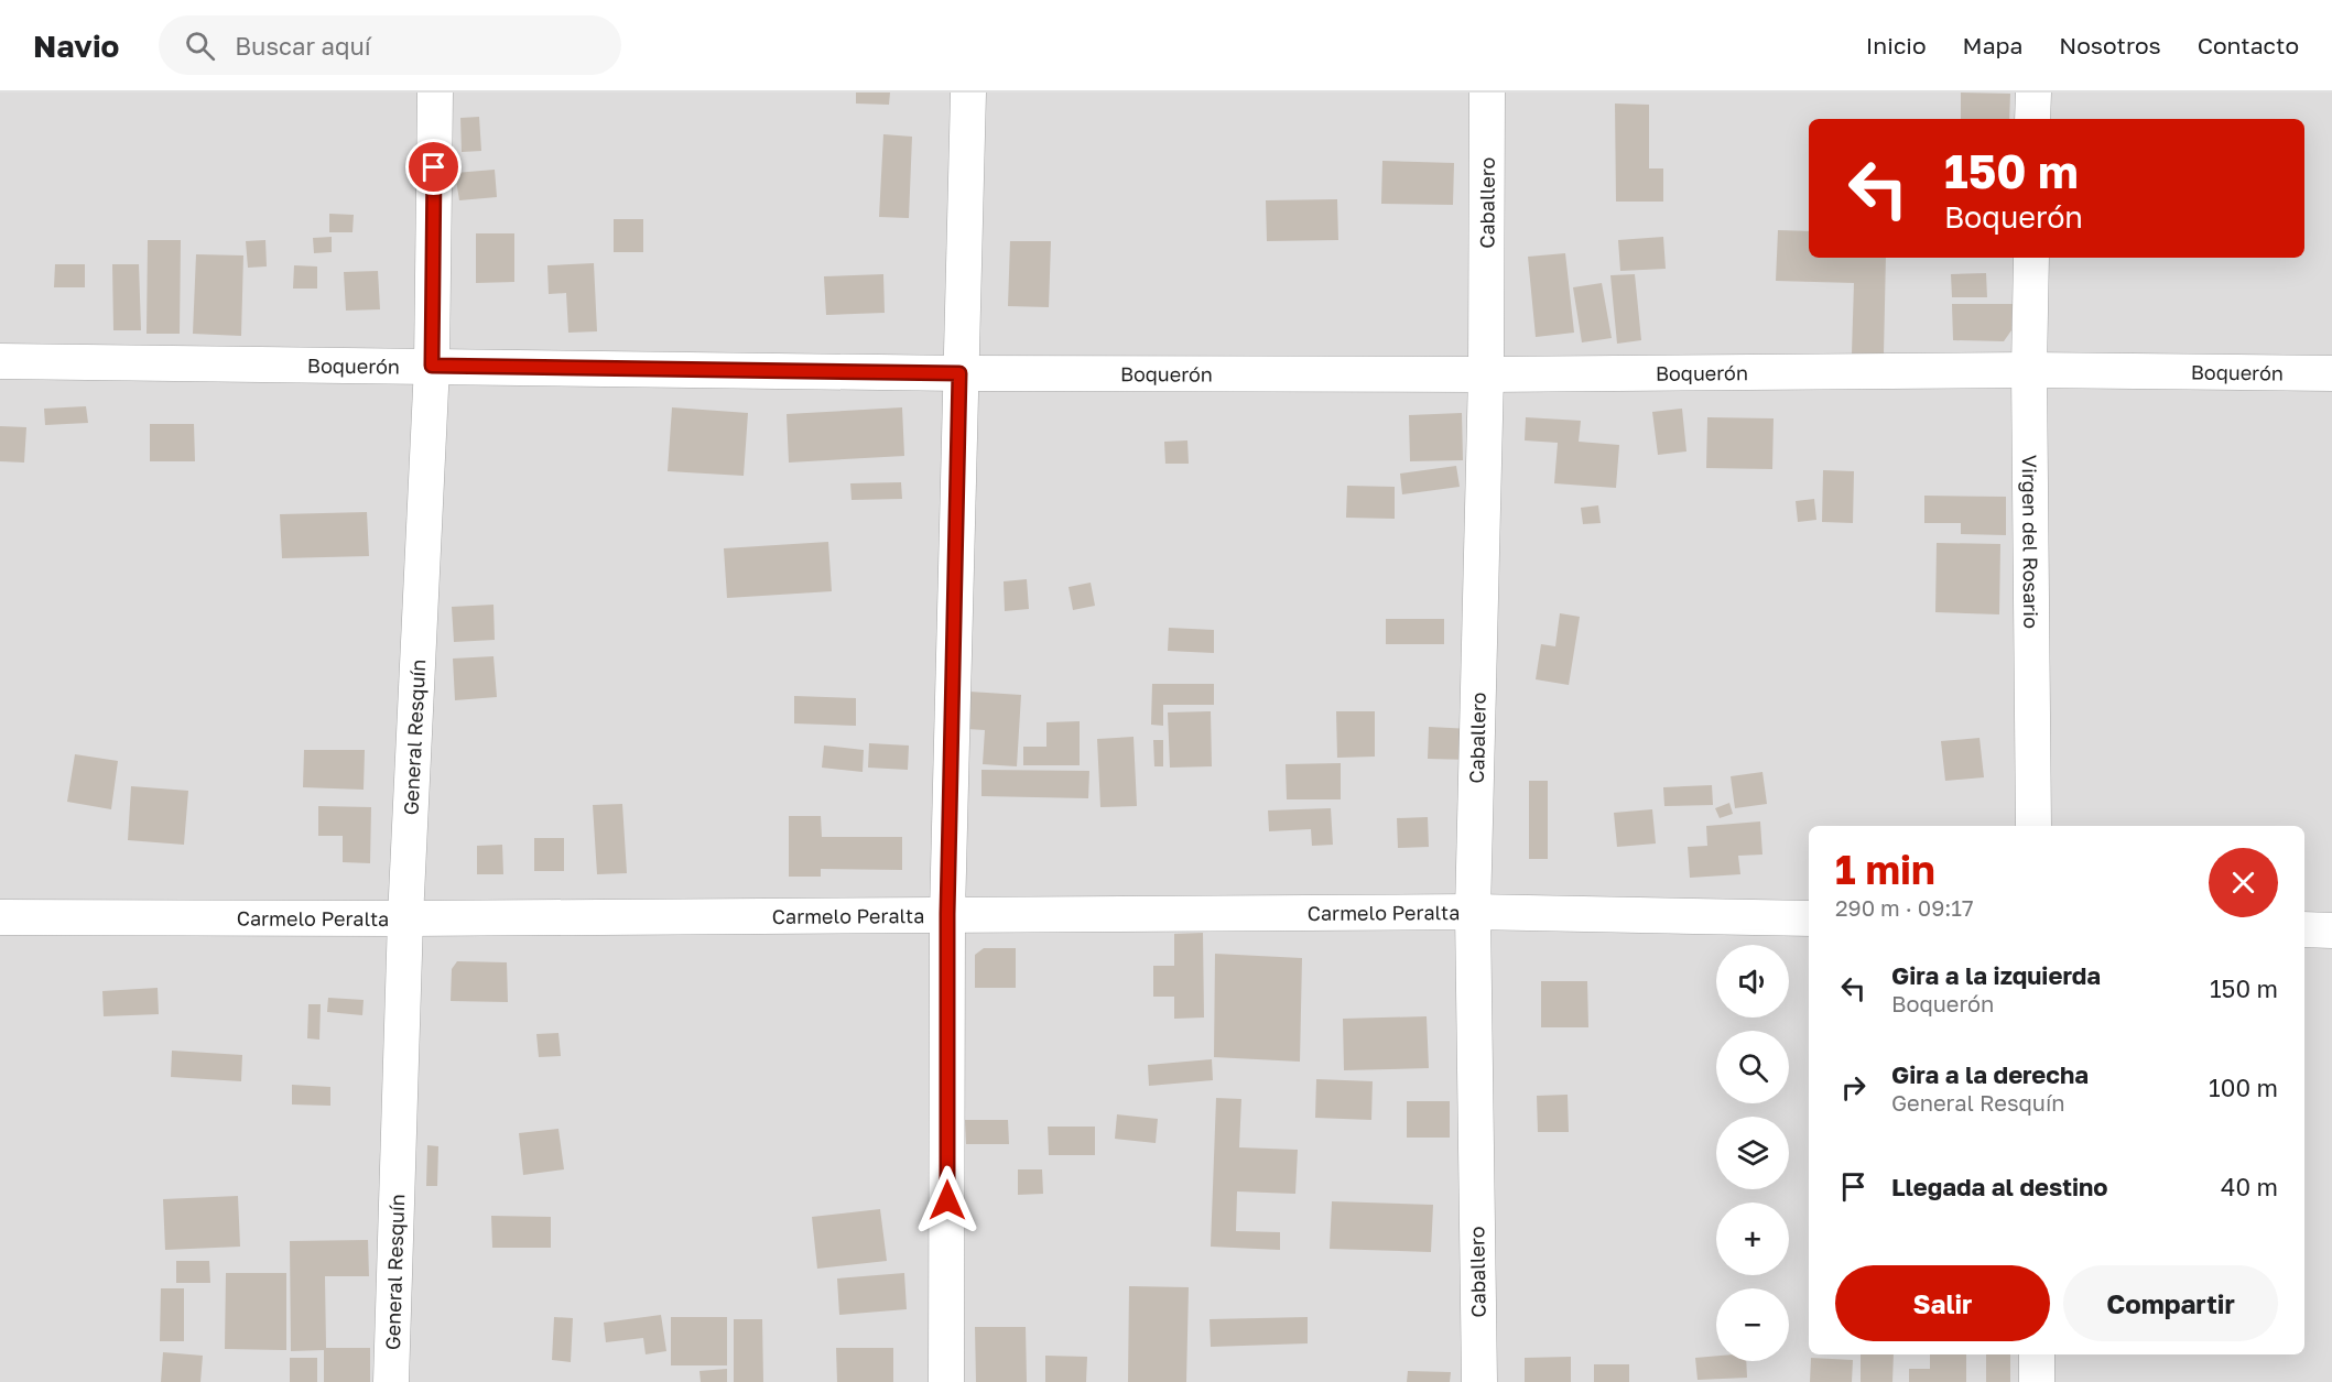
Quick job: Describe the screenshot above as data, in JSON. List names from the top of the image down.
{
  "streets": {
    "street": [
      "Caballero",
      "Boquerón",
      "Virgen del Rosario",
      "General Resquín",
      "Carmelo Peralta"
    ]
  },
  "crossings": [
    ["Caballero", "Boquerón"],
    ["Caballero", "Carmelo Peralta"],
    ["Boquerón", "Virgen del Rosario"],
    ["Boquerón", "General Resquín"],
    ["General Resquín", "Carmelo Peralta"]
  ],
  "page": {
    "header": "Navio",
    "search": "Buscar aquí",
    "nav": [
      "Inicio",
      "Mapa",
      "Nosotros",
      "Contacto"
    ],
    "turn": ["150 m", "Boquerón"],
    "heading": ["1 min", "290 m · 09:17"],
    "list": [
      {
        "name": "Gira a la izquierda",
        "note": "Boquerón",
        "value": "150 m"
      },
      {
        "name": "Gira a la derecha",
        "note": "General Resquín",
        "value": "100 m"
      },
      {
        "name": "Llegada al destino",
        "value": "40 m"
      }
    ],
    "map_buttons": ["+", "−"],
    "buttons": ["Salir", "Compartir"]
  }
}
